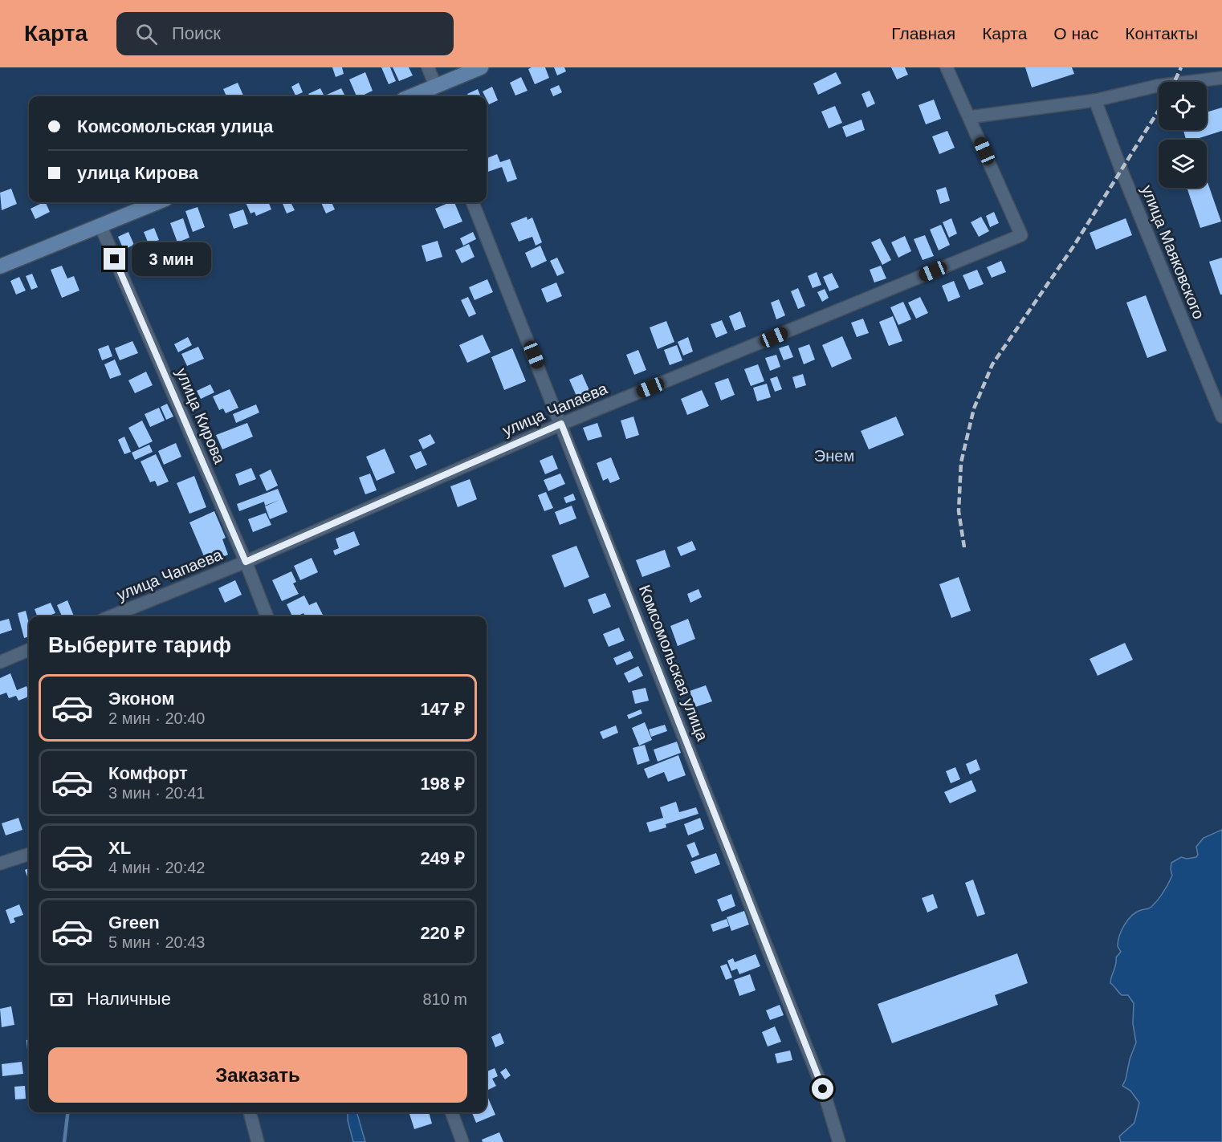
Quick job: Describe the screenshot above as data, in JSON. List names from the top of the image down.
{
  "streets": {
    "street": [
      "улица Маяковского",
      "улица Чапаева",
      "улица Кирова",
      "Комсомольская улица"
    ]
  },
  "crossings": [
    ["улица Чапаева", "улица Кирова"],
    ["улица Чапаева", "Комсомольская улица"]
  ],
  "parks": ["Энем"],
  "page": {
    "header": "Карта",
    "search": "Поиск",
    "nav": [
      "Главная",
      "Карта",
      "О нас",
      "Контакты"
    ],
    "banner": ["Комсомольская улица", "улица Кирова"],
    "bubble": "3 мин",
    "heading": "Выберите тариф",
    "list": [
      {
        "name": "Эконом",
        "note": "2 мин · 20:40",
        "value": "147 ₽"
      },
      {
        "name": "Комфорт",
        "note": "3 мин · 20:41",
        "value": "198 ₽"
      },
      {
        "name": "XL",
        "note": "4 мин · 20:42",
        "value": "249 ₽"
      },
      {
        "name": "Green",
        "note": "5 мин · 20:43",
        "value": "220 ₽"
      }
    ],
    "pay": ["Наличные", "810 m"],
    "buttons": "Заказать"
  }
}
